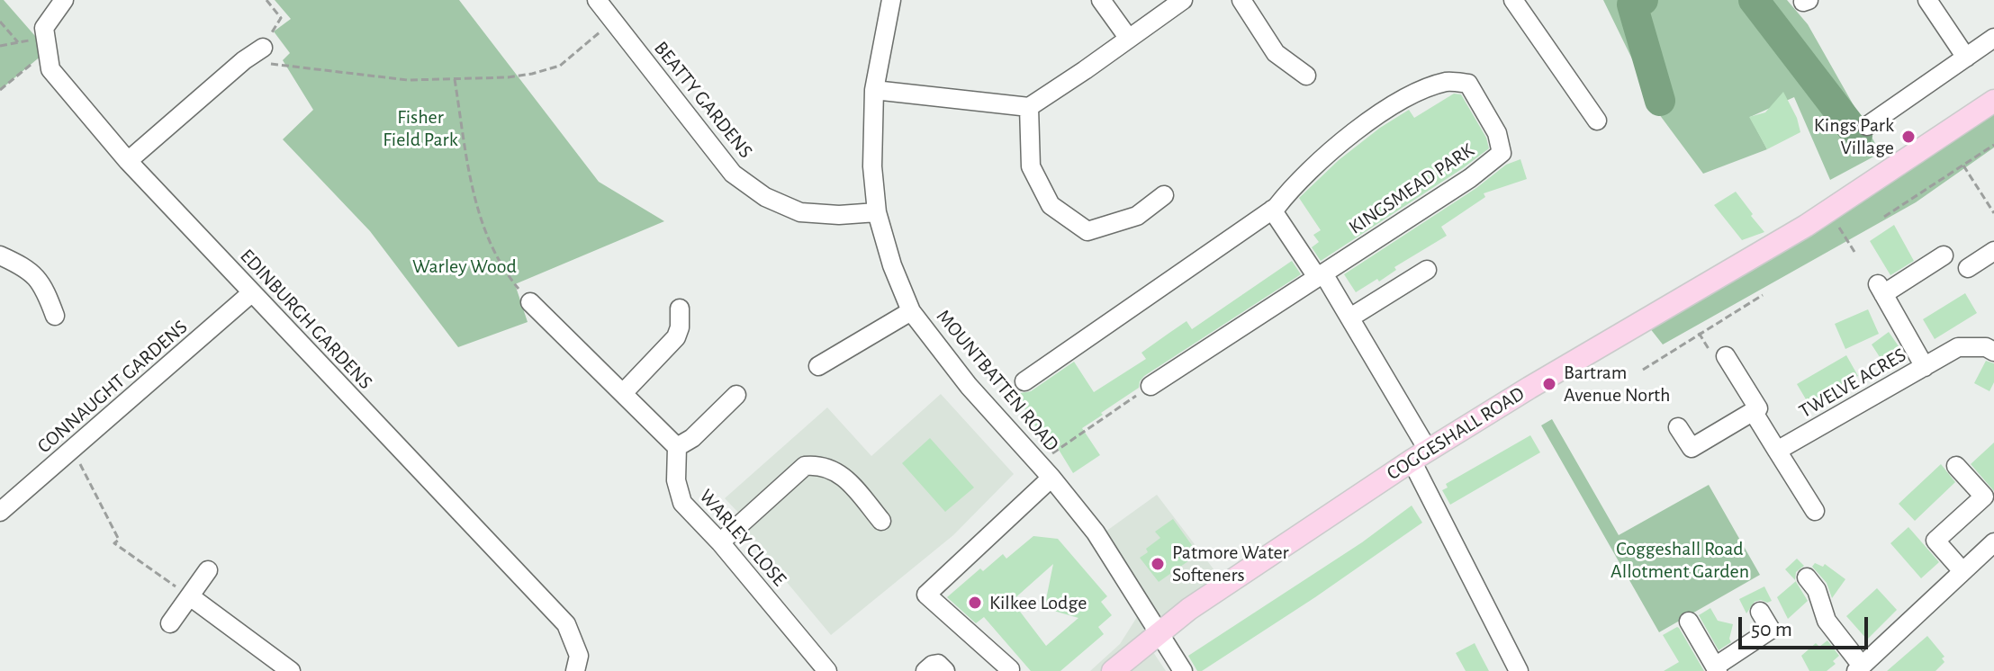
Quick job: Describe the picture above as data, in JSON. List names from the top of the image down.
{
  "streets": {
    "main road": ["COGGESHALL ROAD"],
    "street": [
      "BEATTY GARDENS",
      "KINGSMEAD PARK",
      "EDINBURGH GARDENS",
      "MOUNTBATTEN ROAD",
      "TWELVE ACRES",
      "CONNAUGHT GARDENS",
      "WARLEY CLOSE"
    ]
  },
  "crossings": [
    ["BEATTY GARDENS", "MOUNTBATTEN ROAD"],
    ["EDINBURGH GARDENS", "CONNAUGHT GARDENS"],
    ["MOUNTBATTEN ROAD", "COGGESHALL ROAD"]
  ],
  "parks": ["Fisher Field Park", "Warley Wood", "Coggeshall Road Allotment Garden"],
  "places": [
    "Kings Park Village",
    "Bartram Avenue North",
    "Patmore Water Softeners",
    "Kilkee Lodge"
  ],
  "scale_bar": "50 m"
}
